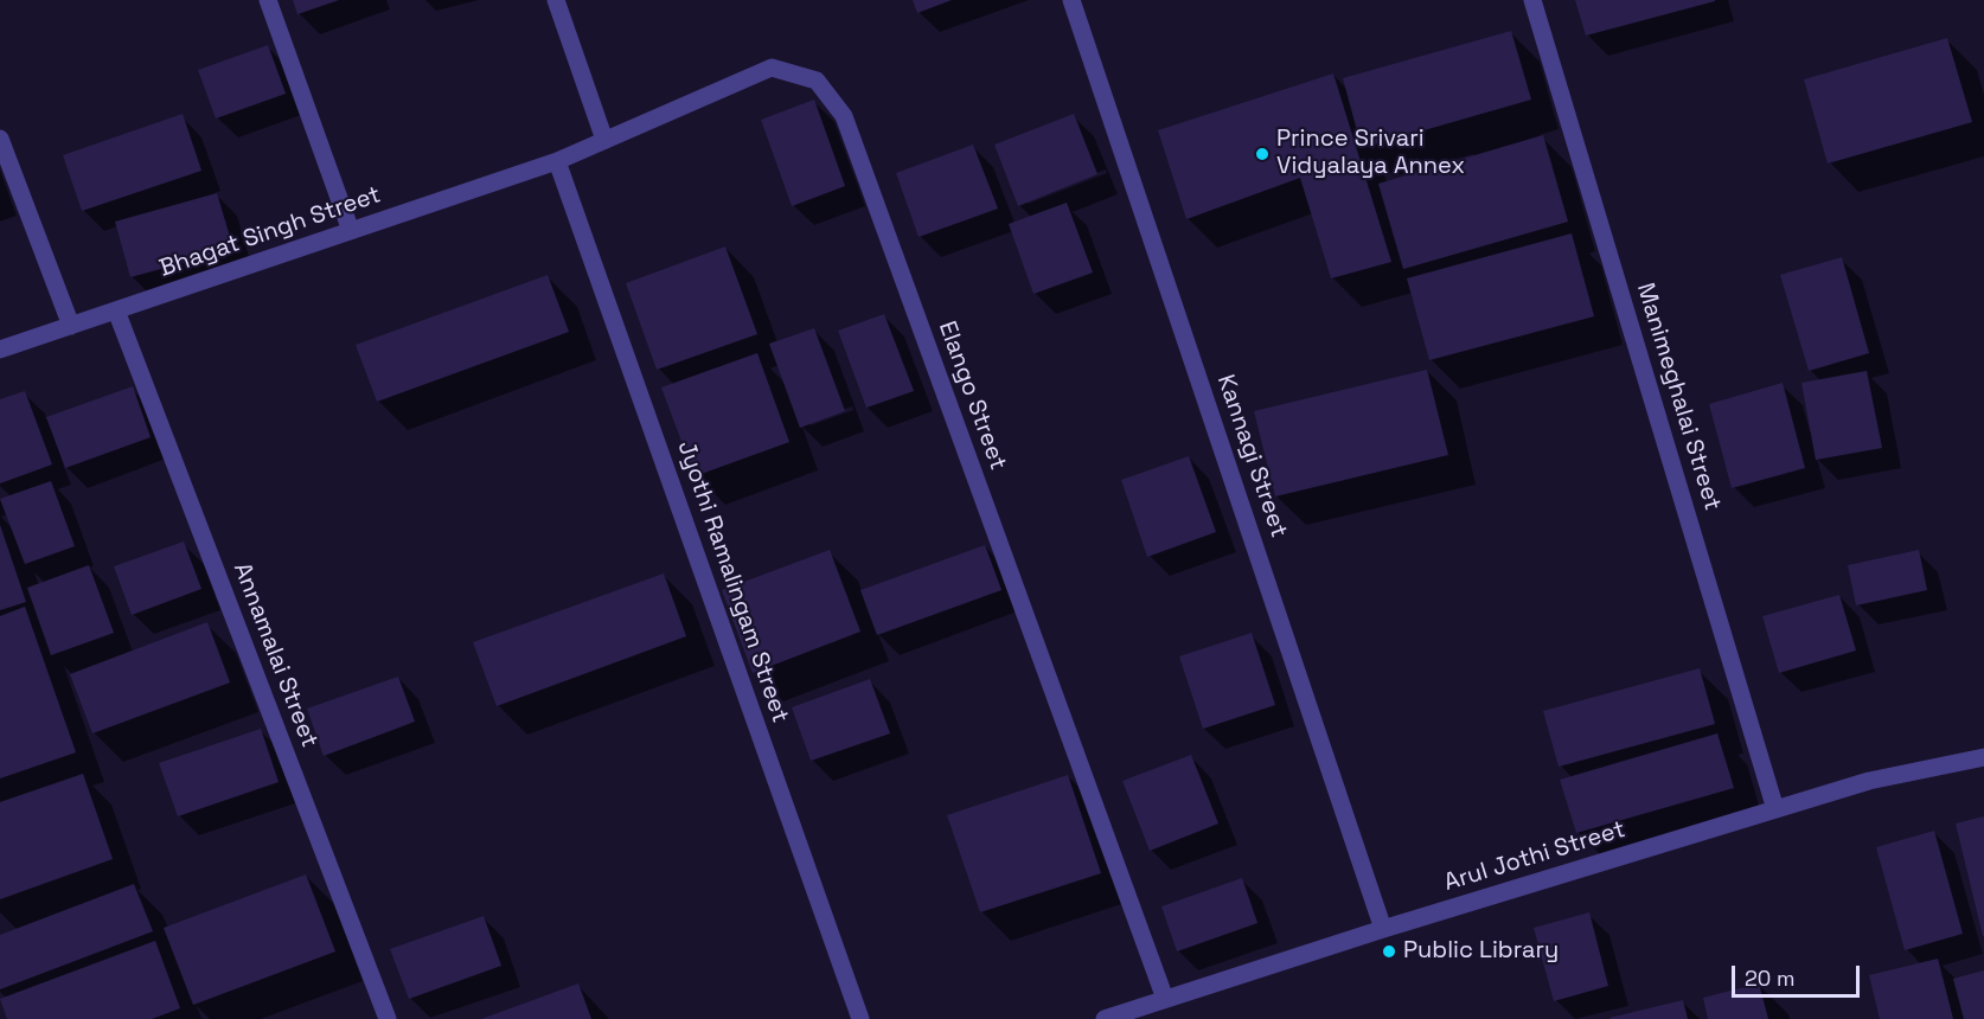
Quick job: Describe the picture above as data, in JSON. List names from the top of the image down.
{
  "streets": {
    "street": [
      "Bhagat Singh Street",
      "Elango Street",
      "Manimeghalai Street",
      "Kannagi Street",
      "Jyothi Ramalingam Street",
      "Annamalai Street",
      "Arul Jothi Street"
    ]
  },
  "crossings": [
    ["Bhagat Singh Street", "Elango Street"],
    ["Bhagat Singh Street", "Jyothi Ramalingam Street"],
    ["Bhagat Singh Street", "Annamalai Street"],
    ["Elango Street", "Jyothi Ramalingam Street"],
    ["Elango Street", "Arul Jothi Street"],
    ["Manimeghalai Street", "Arul Jothi Street"],
    ["Kannagi Street", "Arul Jothi Street"]
  ],
  "places": ["Prince Srivari Vidyalaya Annex", "Public Library"],
  "scale_bar": "20 m"
}
